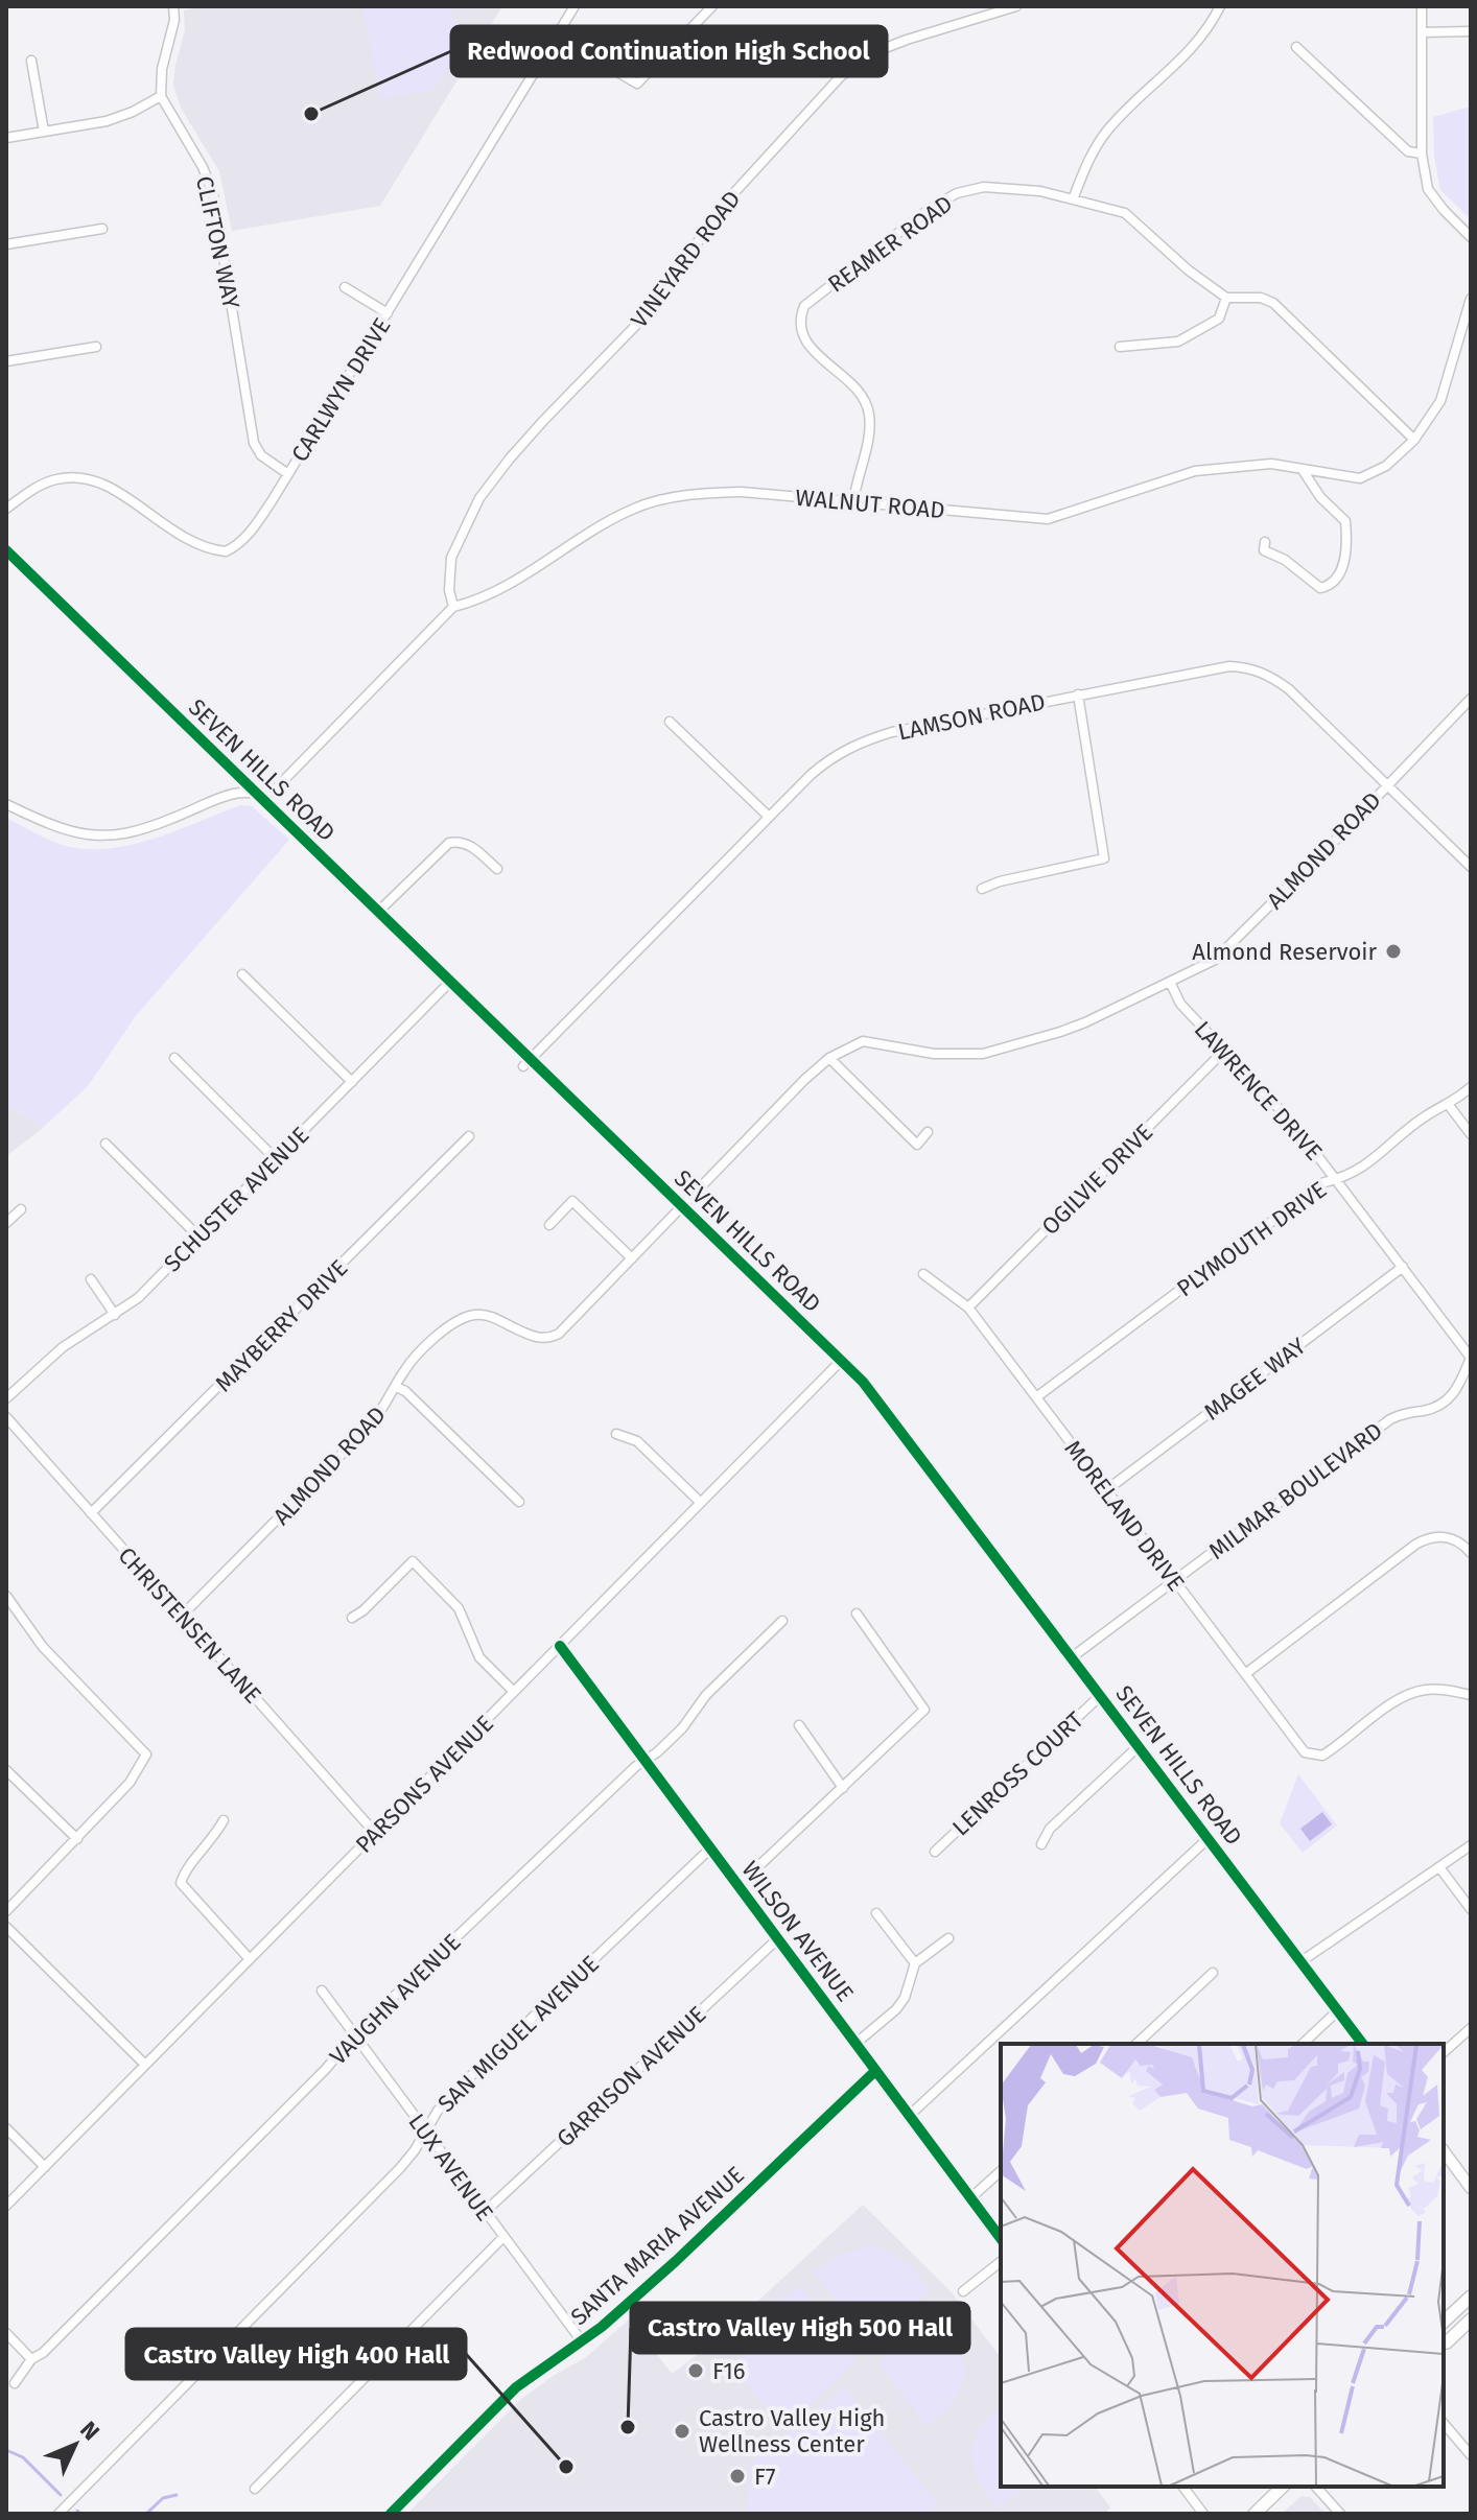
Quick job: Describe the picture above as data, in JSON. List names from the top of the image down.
{
  "streets": {
    "street": [
      "CLIFTON WAY",
      "REAMER ROAD",
      "VINEYARD ROAD",
      "CARLWYN DRIVE",
      "WALNUT ROAD",
      "LAMSON ROAD",
      "SEVEN HILLS ROAD",
      "ALMOND ROAD",
      "LAWRENCE DRIVE",
      "OGILVIE DRIVE",
      "SCHUSTER AVENUE",
      "PLYMOUTH DRIVE",
      "MAYBERRY DRIVE",
      "MAGEE WAY",
      "MILMAR BOULEVARD",
      "MORELAND DRIVE",
      "CHRISTENSEN LANE",
      "LENROSS COURT",
      "PARSONS AVENUE",
      "WILSON AVENUE",
      "VAUGHN AVENUE",
      "SAN MIGUEL AVENUE",
      "GARRISON AVENUE",
      "LUX AVENUE",
      "SANTA MARIA AVENUE"
    ]
  },
  "crossings": [
    ["CLIFTON WAY", "CARLWYN DRIVE"],
    ["REAMER ROAD", "WALNUT ROAD"],
    ["VINEYARD ROAD", "WALNUT ROAD"],
    ["WALNUT ROAD", "SEVEN HILLS ROAD"],
    ["LAMSON ROAD", "SEVEN HILLS ROAD"],
    ["LAMSON ROAD", "ALMOND ROAD"],
    ["SEVEN HILLS ROAD", "ALMOND ROAD"],
    ["SEVEN HILLS ROAD", "SCHUSTER AVENUE"],
    ["SEVEN HILLS ROAD", "MILMAR BOULEVARD"],
    ["SEVEN HILLS ROAD", "LENROSS COURT"],
    ["SEVEN HILLS ROAD", "PARSONS AVENUE"],
    ["ALMOND ROAD", "LAWRENCE DRIVE"],
    ["ALMOND ROAD", "CHRISTENSEN LANE"],
    ["LAWRENCE DRIVE", "OGILVIE DRIVE"],
    ["LAWRENCE DRIVE", "PLYMOUTH DRIVE"],
    ["LAWRENCE DRIVE", "MAGEE WAY"],
    ["LAWRENCE DRIVE", "MILMAR BOULEVARD"],
    ["OGILVIE DRIVE", "MORELAND DRIVE"],
    ["PLYMOUTH DRIVE", "MORELAND DRIVE"],
    ["MAYBERRY DRIVE", "CHRISTENSEN LANE"],
    ["MAGEE WAY", "MORELAND DRIVE"],
    ["MILMAR BOULEVARD", "MORELAND DRIVE"],
    ["CHRISTENSEN LANE", "PARSONS AVENUE"],
    ["PARSONS AVENUE", "WILSON AVENUE"],
    ["WILSON AVENUE", "VAUGHN AVENUE"],
    ["WILSON AVENUE", "SAN MIGUEL AVENUE"],
    ["WILSON AVENUE", "GARRISON AVENUE"],
    ["WILSON AVENUE", "SANTA MARIA AVENUE"],
    ["VAUGHN AVENUE", "LUX AVENUE"],
    ["SAN MIGUEL AVENUE", "LUX AVENUE"],
    ["GARRISON AVENUE", "LUX AVENUE"],
    ["LUX AVENUE", "SANTA MARIA AVENUE"]
  ],
  "places": [
    "Redwood Continuation High School",
    "Almond Reservoir",
    "F16",
    "Castro Valley High 500 Hall",
    "Castro Valley High Wellness Center",
    "Castro Valley High 400 Hall",
    "F7"
  ],
  "north": "top right"
}
